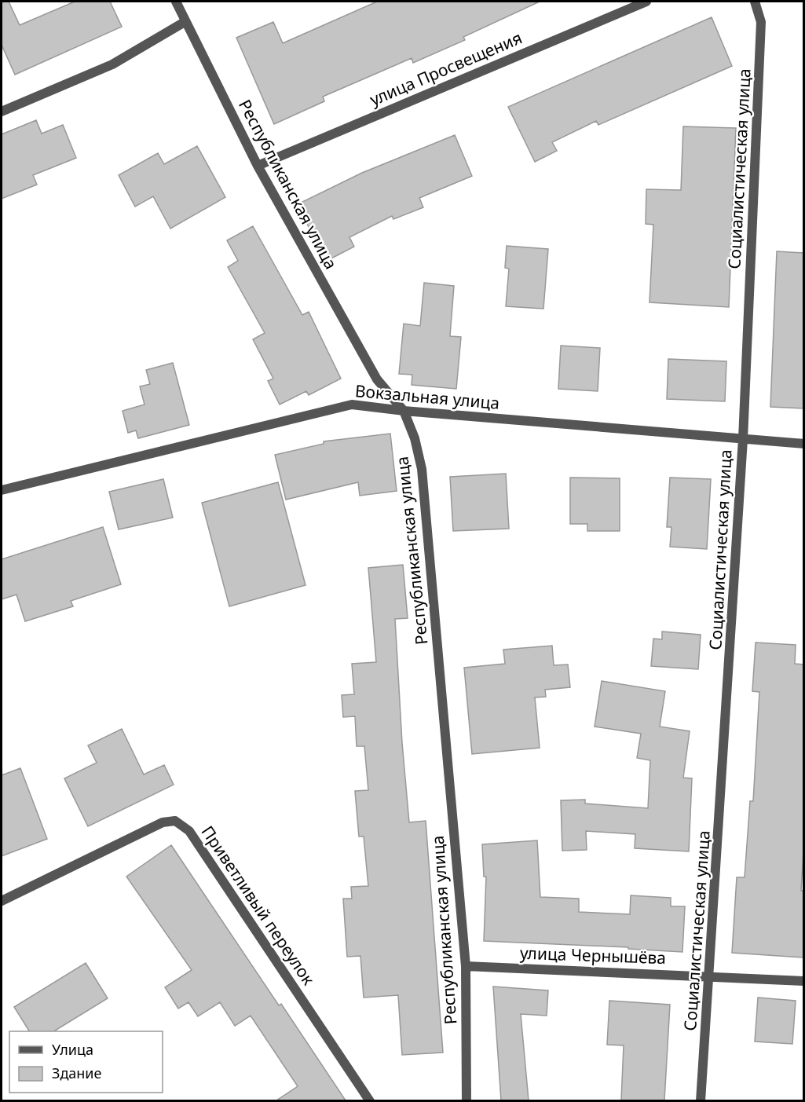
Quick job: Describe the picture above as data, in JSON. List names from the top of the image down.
{
  "streets": {
    "street": [
      "улица Просвещения",
      "Социалистическая улица",
      "Республиканская улица",
      "Вокзальная улица",
      "Приветливый переулок",
      "улица Чернышёва"
    ]
  },
  "crossings": [
    ["улица Просвещения", "Республиканская улица"],
    ["Социалистическая улица", "Вокзальная улица"],
    ["Социалистическая улица", "улица Чернышёва"],
    ["Республиканская улица", "Вокзальная улица"],
    ["Республиканская улица", "улица Чернышёва"]
  ],
  "legend": ["Улица", "Здание"]
}
